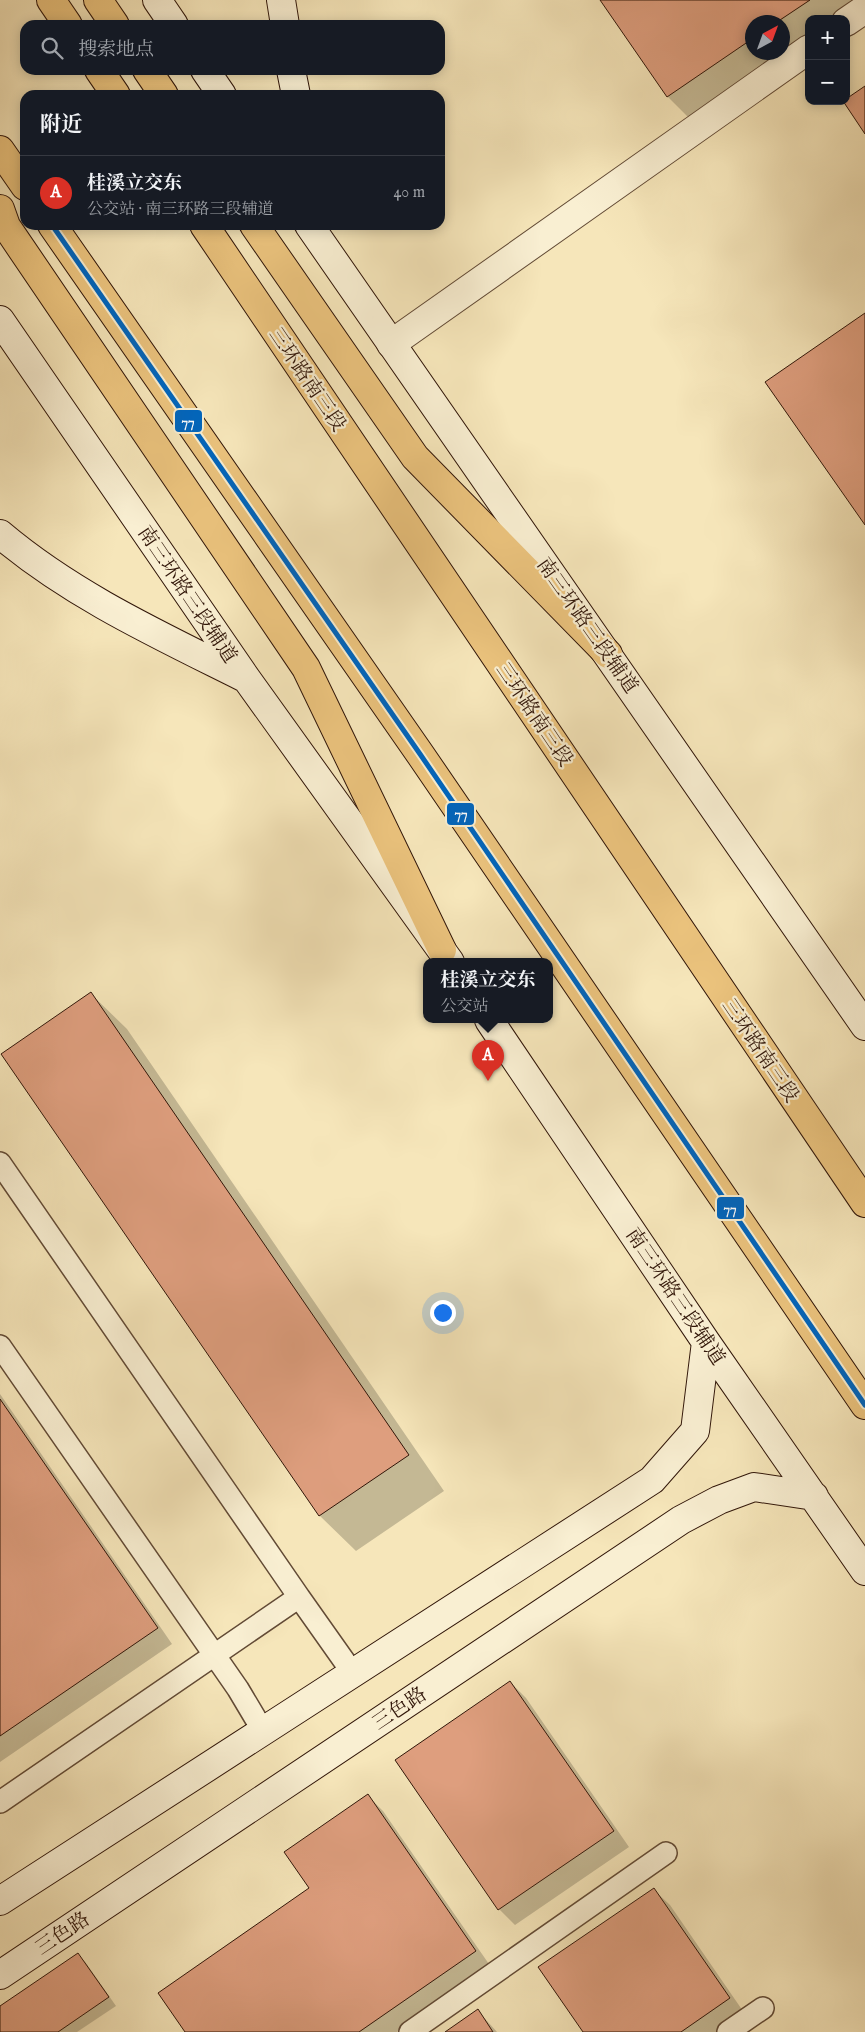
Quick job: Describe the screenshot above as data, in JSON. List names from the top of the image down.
{
  "streets": {
    "highway": ["三环路南三段"],
    "street": ["南三环路三段辅道", "三色路"]
  },
  "crossings": [
    ["南三环路三段辅道", "三色路"]
  ],
  "lines": ["transit line 77"],
  "north": "top right",
  "page": {
    "map_buttons": ["+", "−"],
    "search": "搜索地点",
    "heading": "附近",
    "list": [
      {
        "mark": "A",
        "name": "桂溪立交东",
        "note": "公交站 · 南三环路三段辅道",
        "value": "40 m"
      }
    ],
    "popup": ["桂溪立交东", "公交站"],
    "pins": "A"
  }
}
